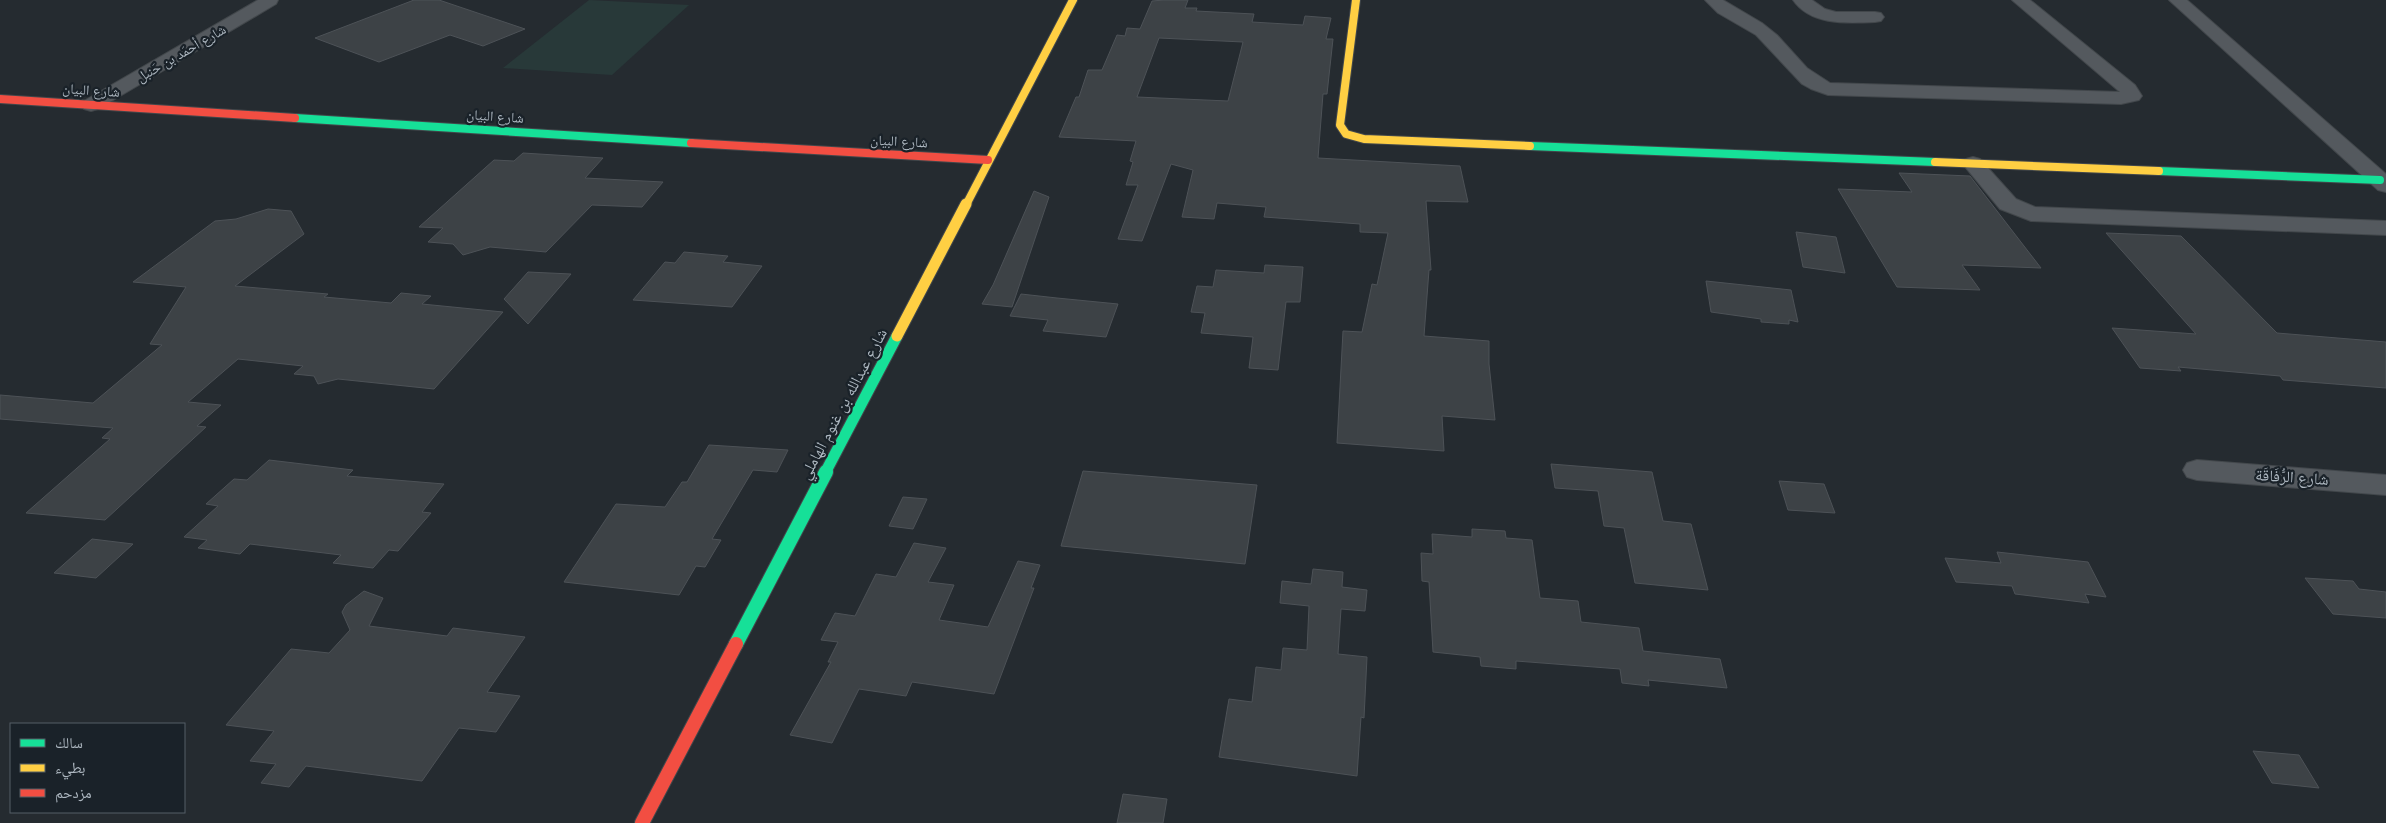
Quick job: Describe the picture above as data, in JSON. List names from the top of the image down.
{
  "streets": {
    "street": [
      "شارع أحمَد بن حَنبل",
      "شارع البيان",
      "شارع عبدالله بن غنوم الهاملي",
      "شارع الرُّفَاقَة"
    ]
  },
  "crossings": [
    ["شارع أحمَد بن حَنبل", "شارع البيان"],
    ["شارع البيان", "شارع عبدالله بن غنوم الهاملي"]
  ],
  "legend": ["سالك", "بطيء", "مزدحم"]
}
